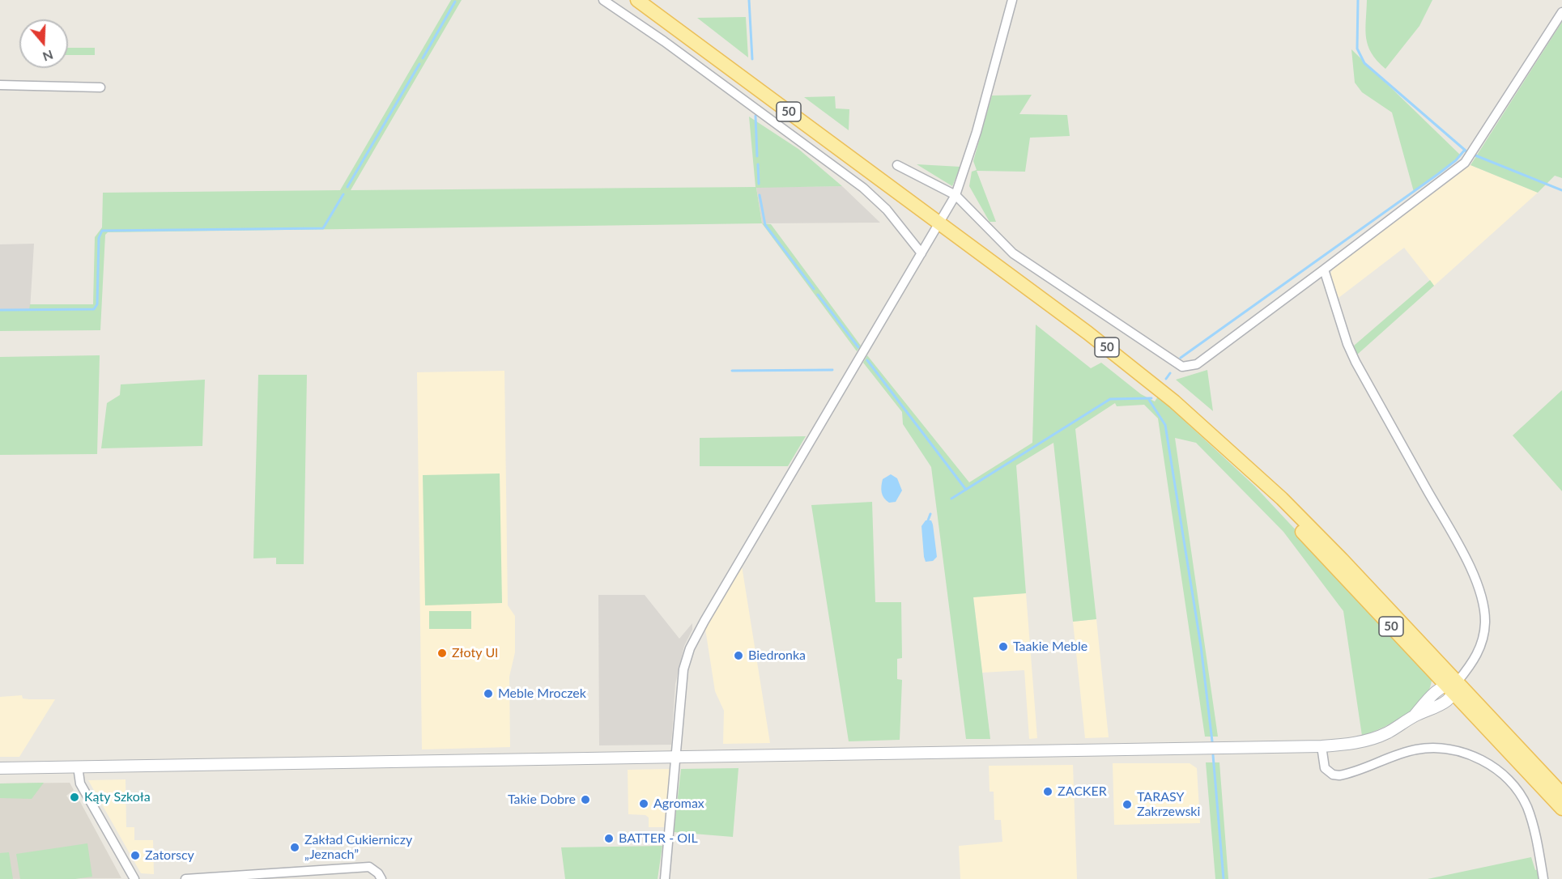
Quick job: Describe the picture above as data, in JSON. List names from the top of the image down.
{
  "streets": {
    "main road": ["50"]
  },
  "places": [
    "Taakie Meble",
    "Złoty Ul",
    "Biedronka",
    "Meble Mroczek",
    "ZACKER",
    "Kąty Szkoła",
    "Takie Dobre",
    "Agromax",
    "TARASY Zakrzewski",
    "BATTER - OIL",
    "Zakład Cukierniczy „Jeznach”",
    "Zatorscy"
  ],
  "north": "bottom"
}
